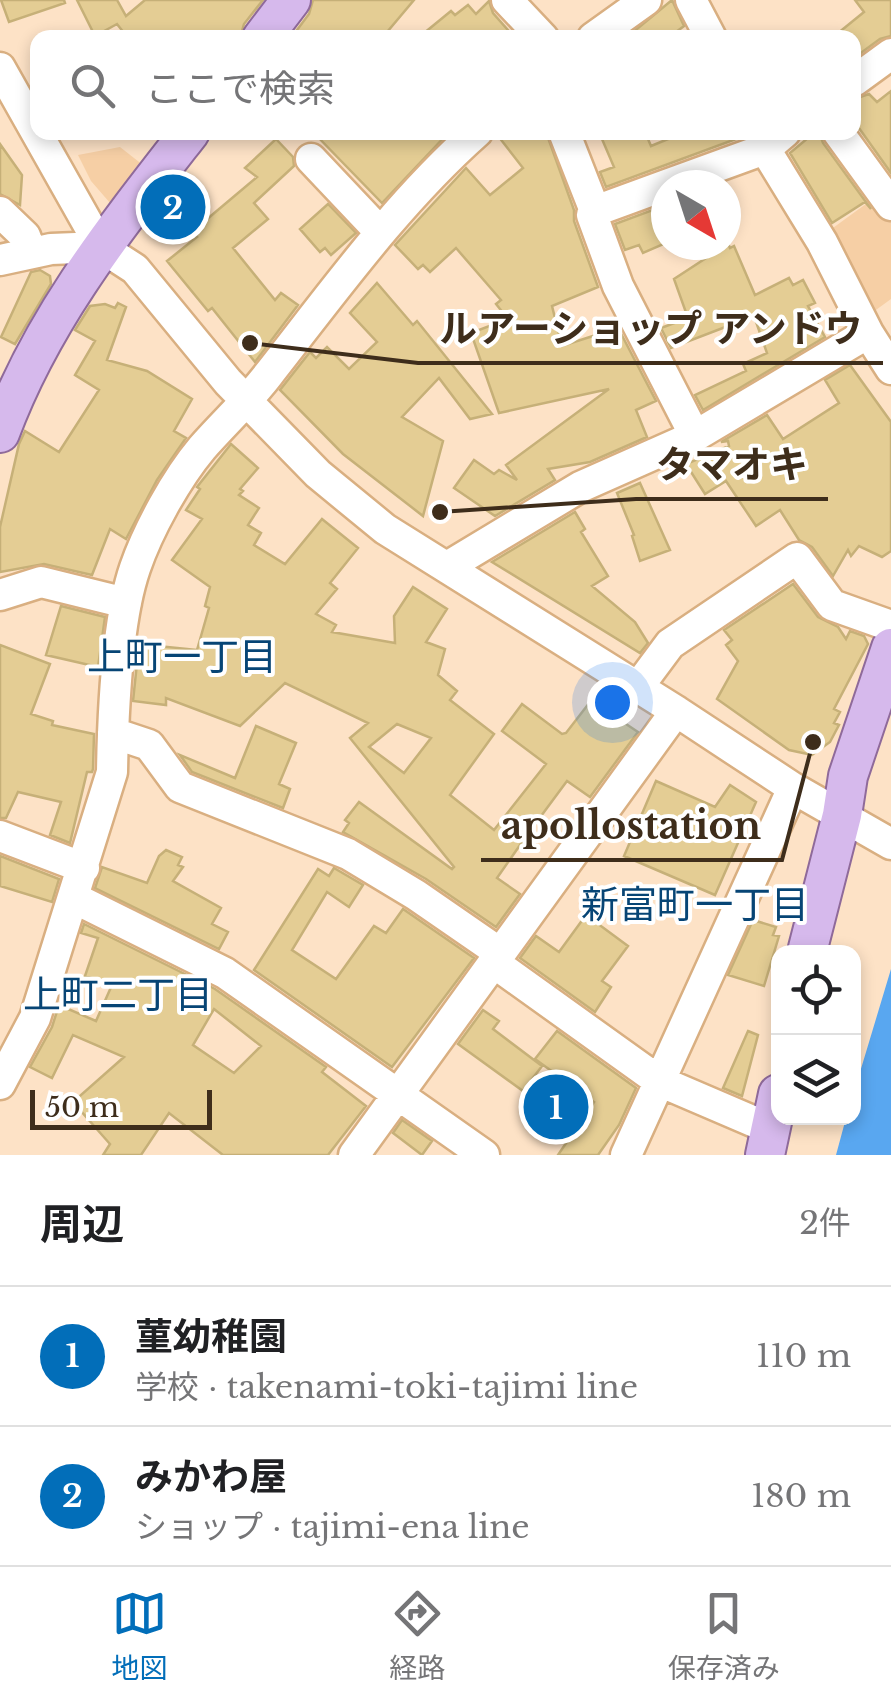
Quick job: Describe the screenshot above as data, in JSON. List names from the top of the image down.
{
  "districts": ["上町一丁目", "新富町一丁目", "上町二丁目"],
  "places": ["ルアーショップ アンドウ", "タマオキ", "apollostation"],
  "scale_bar": "50 m",
  "north": "bottom right",
  "page": {
    "search": "ここで検索",
    "pins": ["2", "1"],
    "scale": "50 m",
    "heading": ["周辺", "2件"],
    "list": [
      {
        "mark": "1",
        "name": "菫幼稚園",
        "note": "学校 · takenami-toki-tajimi line",
        "value": "110 m"
      },
      {
        "mark": "2",
        "name": "みかわ屋",
        "note": "ショップ · tajimi-ena line",
        "value": "180 m"
      }
    ],
    "nav": ["地図", "経路", "保存済み"]
  }
}
